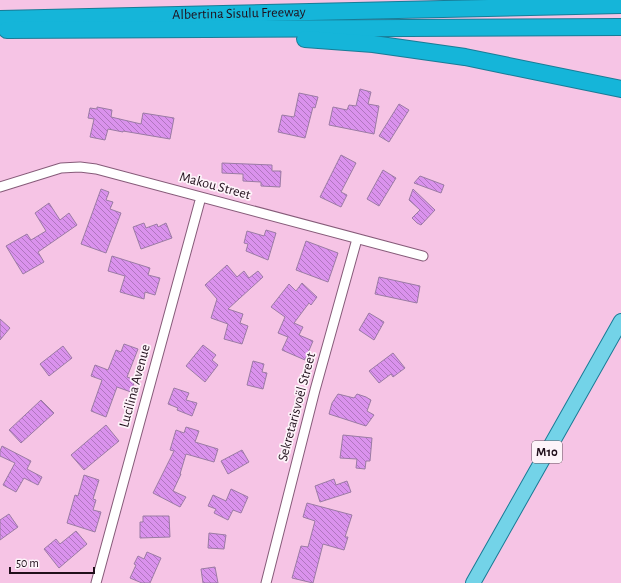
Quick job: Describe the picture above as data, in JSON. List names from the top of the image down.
{
  "streets": {
    "highway": ["Albertina Sisulu Freeway"],
    "main road": ["M10"],
    "street": ["Makou Street", "Lucilina Avenue", "Sekretarisvoël Street"]
  },
  "crossings": [
    ["Makou Street", "Lucilina Avenue"],
    ["Makou Street", "Sekretarisvoël Street"]
  ],
  "scale_bar": "50 m"
}
